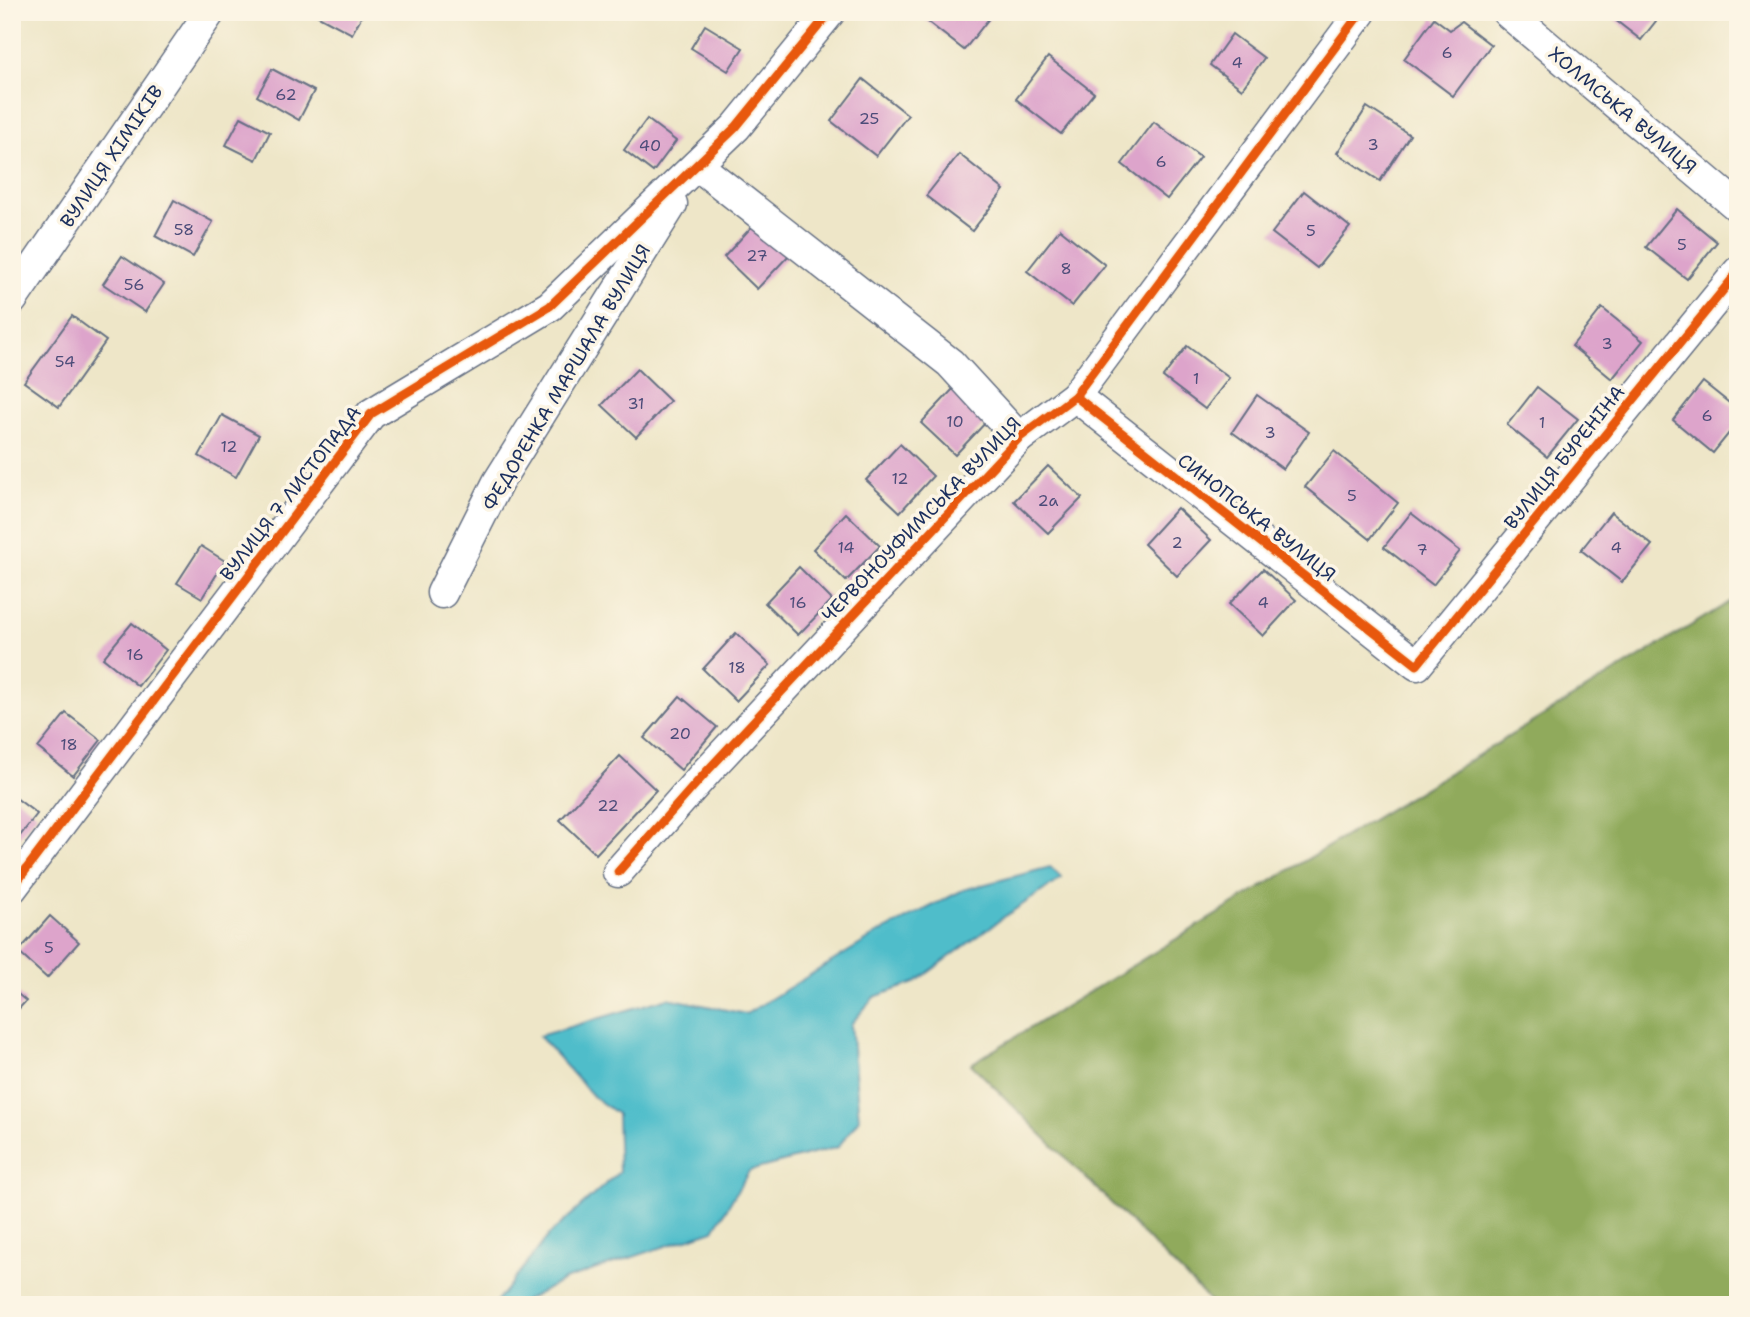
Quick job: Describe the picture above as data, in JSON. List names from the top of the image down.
{
  "streets": {
    "street": [
      "ХОЛМСЬКА ВУЛИЦЯ",
      "ВУЛИЦЯ ХІМІКІВ",
      "ФЕДОРЕНКА МАРШАЛА ВУЛИЦЯ",
      "ВУЛИЦЯ БУРЕНІНА",
      "ВУЛИЦЯ 7 ЛИСТОПАДА",
      "СИНОПСЬКА ВУЛИЦЯ",
      "ЧЕРВОНОУФИМСЬКА ВУЛИЦЯ"
    ]
  },
  "crossings": [
    ["ФЕДОРЕНКА МАРШАЛА ВУЛИЦЯ", "ВУЛИЦЯ 7 ЛИСТОПАДА"],
    ["ВУЛИЦЯ БУРЕНІНА", "СИНОПСЬКА ВУЛИЦЯ"],
    ["СИНОПСЬКА ВУЛИЦЯ", "ЧЕРВОНОУФИМСЬКА ВУЛИЦЯ"]
  ],
  "house_numbers": [
    "6",
    "4",
    "62",
    "25",
    "3",
    "40",
    "6",
    "58",
    "5",
    "5",
    "27",
    "8",
    "56",
    "3",
    "54",
    "1",
    "31",
    "6",
    "10",
    "1",
    "3",
    "12",
    "12",
    "5",
    "2а",
    "2",
    "14",
    "4",
    "7",
    "16",
    "4",
    "16",
    "18",
    "20",
    "18",
    "22",
    "5"
  ]
}
